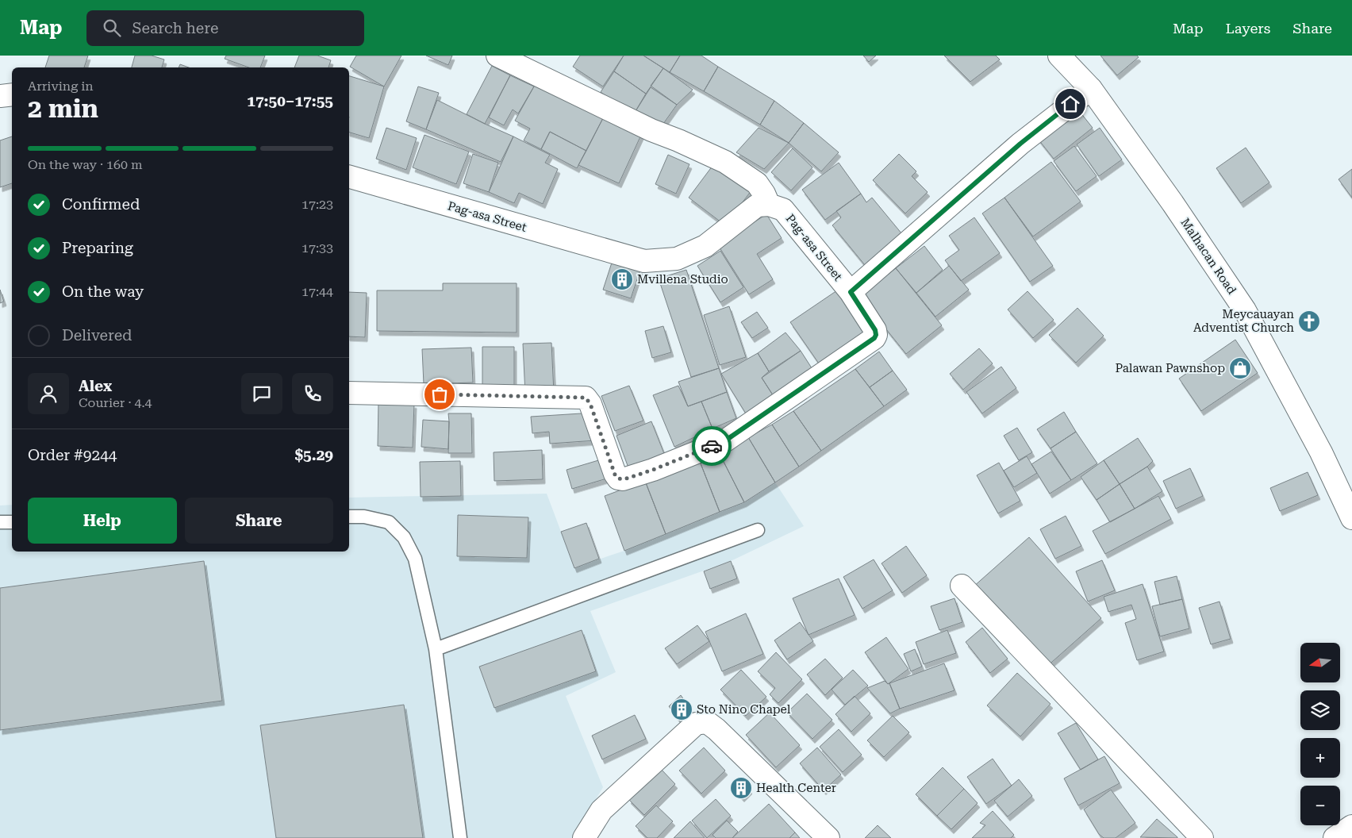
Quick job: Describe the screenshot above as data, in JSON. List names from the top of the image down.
{
  "streets": {
    "street": ["Pag-asa Street", "Malhacan Road"]
  },
  "crossings": [
    ["Pag-asa Street", "Malhacan Road"]
  ],
  "places": {
    "building": ["Mvillena Studio", "Sto Nino Chapel", "Health Center"],
    "church": ["Meycauayan Adventist Church"],
    "shop": ["Palawan Pawnshop"]
  },
  "north": "left",
  "page": {
    "header": "Map",
    "search": "Search here",
    "nav": ["Map", "Layers", "Share"],
    "heading": ["2 min", "Arriving in", "17:50–17:55"],
    "panel": [
      "Alex",
      "Courier · 4.4",
      "Order #9244",
      "$5.29"
    ],
    "bar": "On the way · 160 m",
    "list": [
      ["Confirmed", "17:23"],
      ["Preparing", "17:33"],
      ["On the way", "17:44"],
      "Delivered"
    ],
    "buttons": ["Help", "Share"],
    "map_buttons": ["+", "−"]
  }
}
